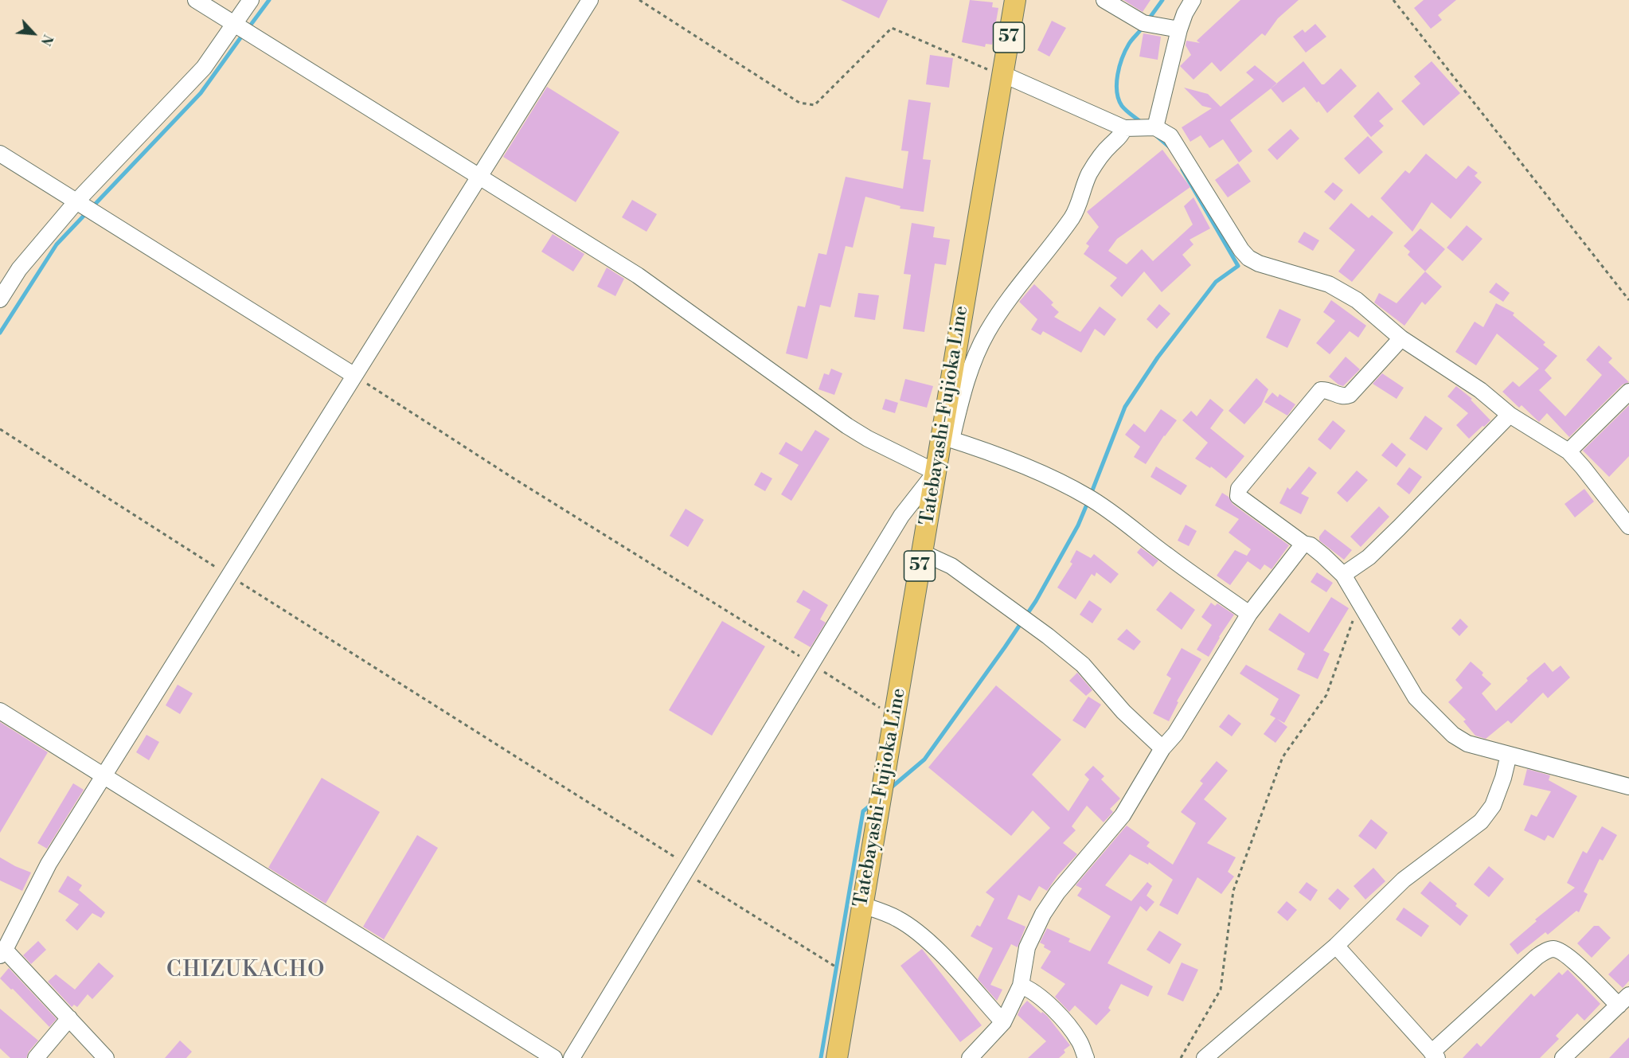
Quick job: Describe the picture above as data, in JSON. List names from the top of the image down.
{
  "streets": {
    "main road": ["57", "Tatebayashi-Fujioka Line"]
  },
  "districts": ["CHIZUKACHO"],
  "north": "bottom right"
}
